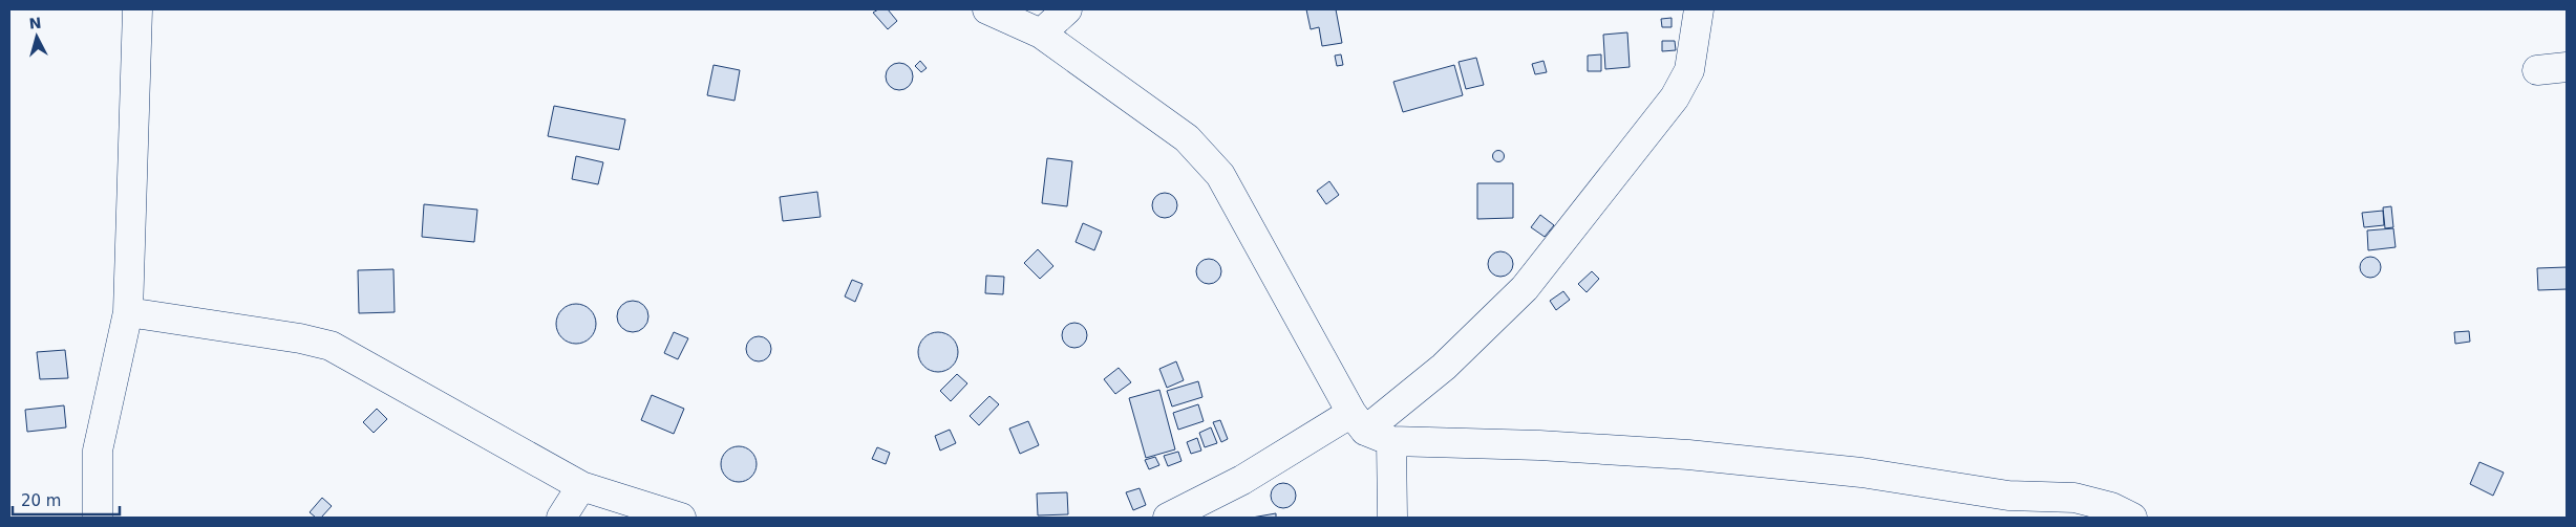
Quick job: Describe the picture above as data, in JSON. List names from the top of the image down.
{
  "scale_bar": "20 m",
  "north": "top"
}
